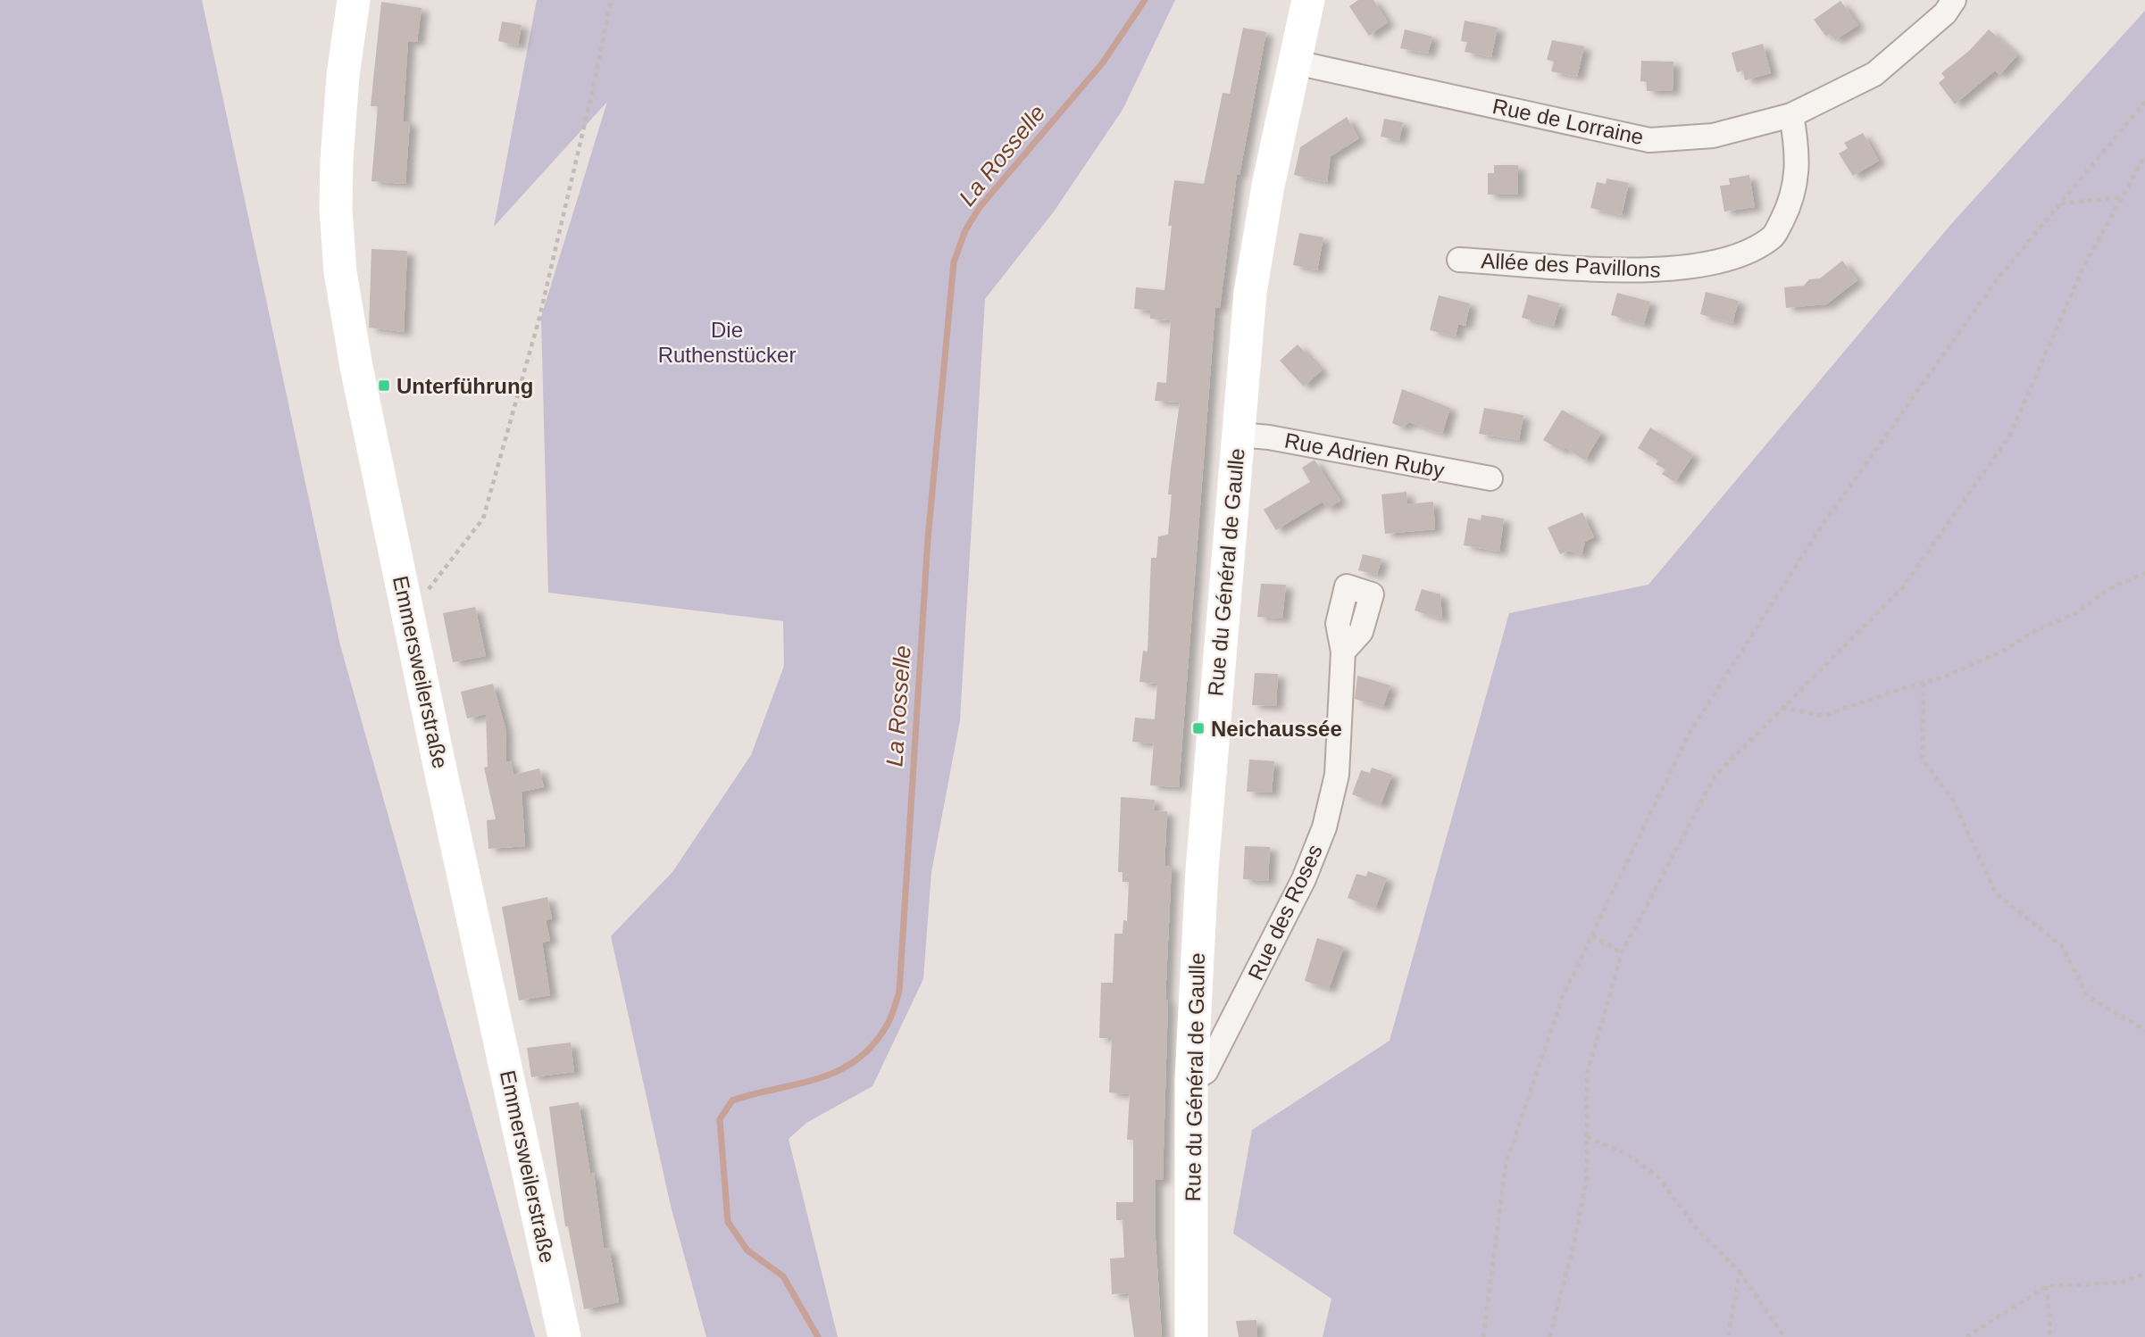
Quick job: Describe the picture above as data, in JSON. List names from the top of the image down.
{
  "streets": {
    "main road": ["Rue du Général de Gaulle", "Emmersweilerstraße"],
    "street": [
      "Rue de Lorraine",
      "Allée des Pavillons",
      "Rue Adrien Ruby",
      "Rue des Roses"
    ]
  },
  "crossings": [
    ["Rue de Lorraine", "Allée des Pavillons"],
    ["Rue de Lorraine", "Rue du Général de Gaulle"],
    ["Rue Adrien Ruby", "Rue du Général de Gaulle"],
    ["Rue du Général de Gaulle", "Rue des Roses"]
  ],
  "water": ["La Rosselle"],
  "parks": ["Die Ruthenstücker"],
  "places": {
    "transit": ["Unterführung", "Neichaussée"]
  }
}
